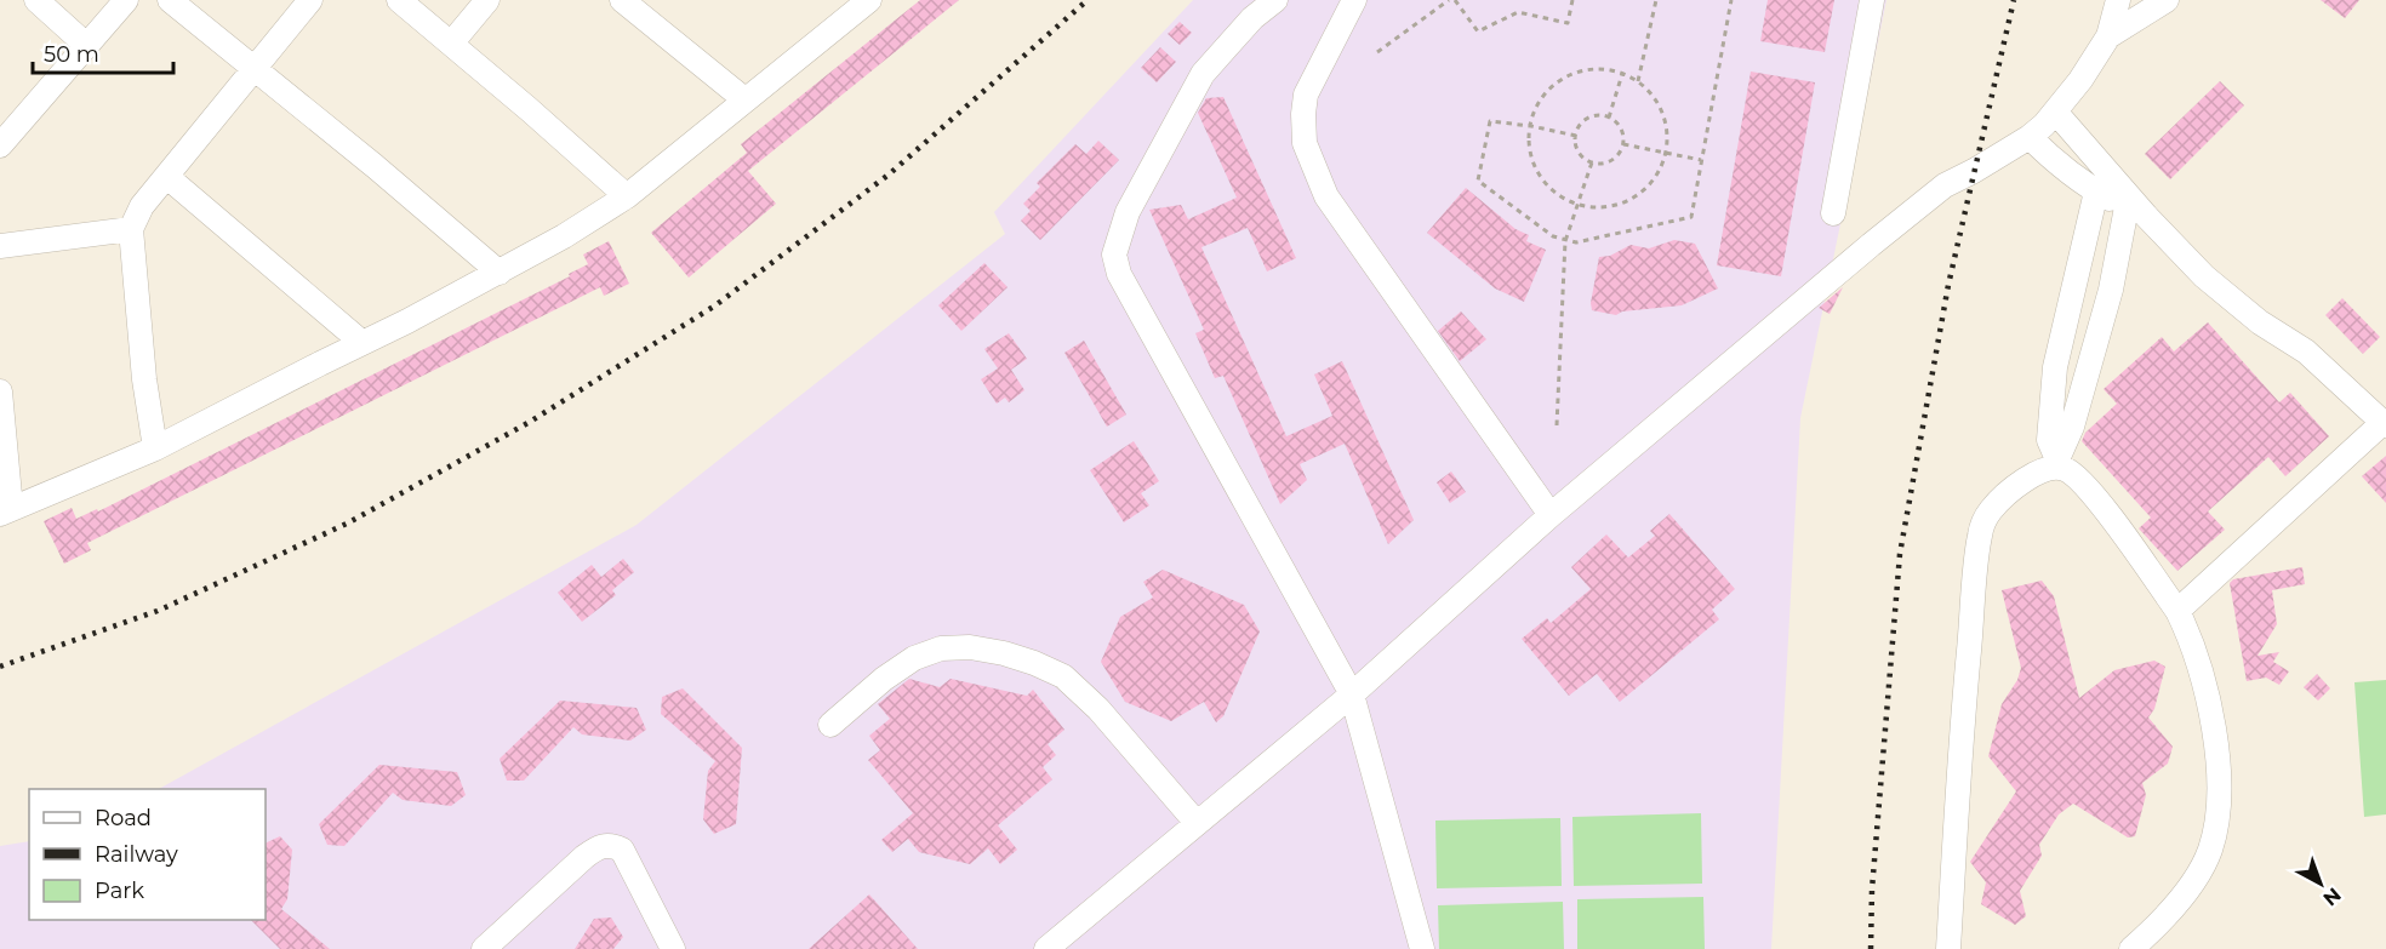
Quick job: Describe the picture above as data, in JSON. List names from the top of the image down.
{
  "legend": ["Road", "Railway", "Park"],
  "scale_bar": "50 m",
  "north": "bottom right"
}
